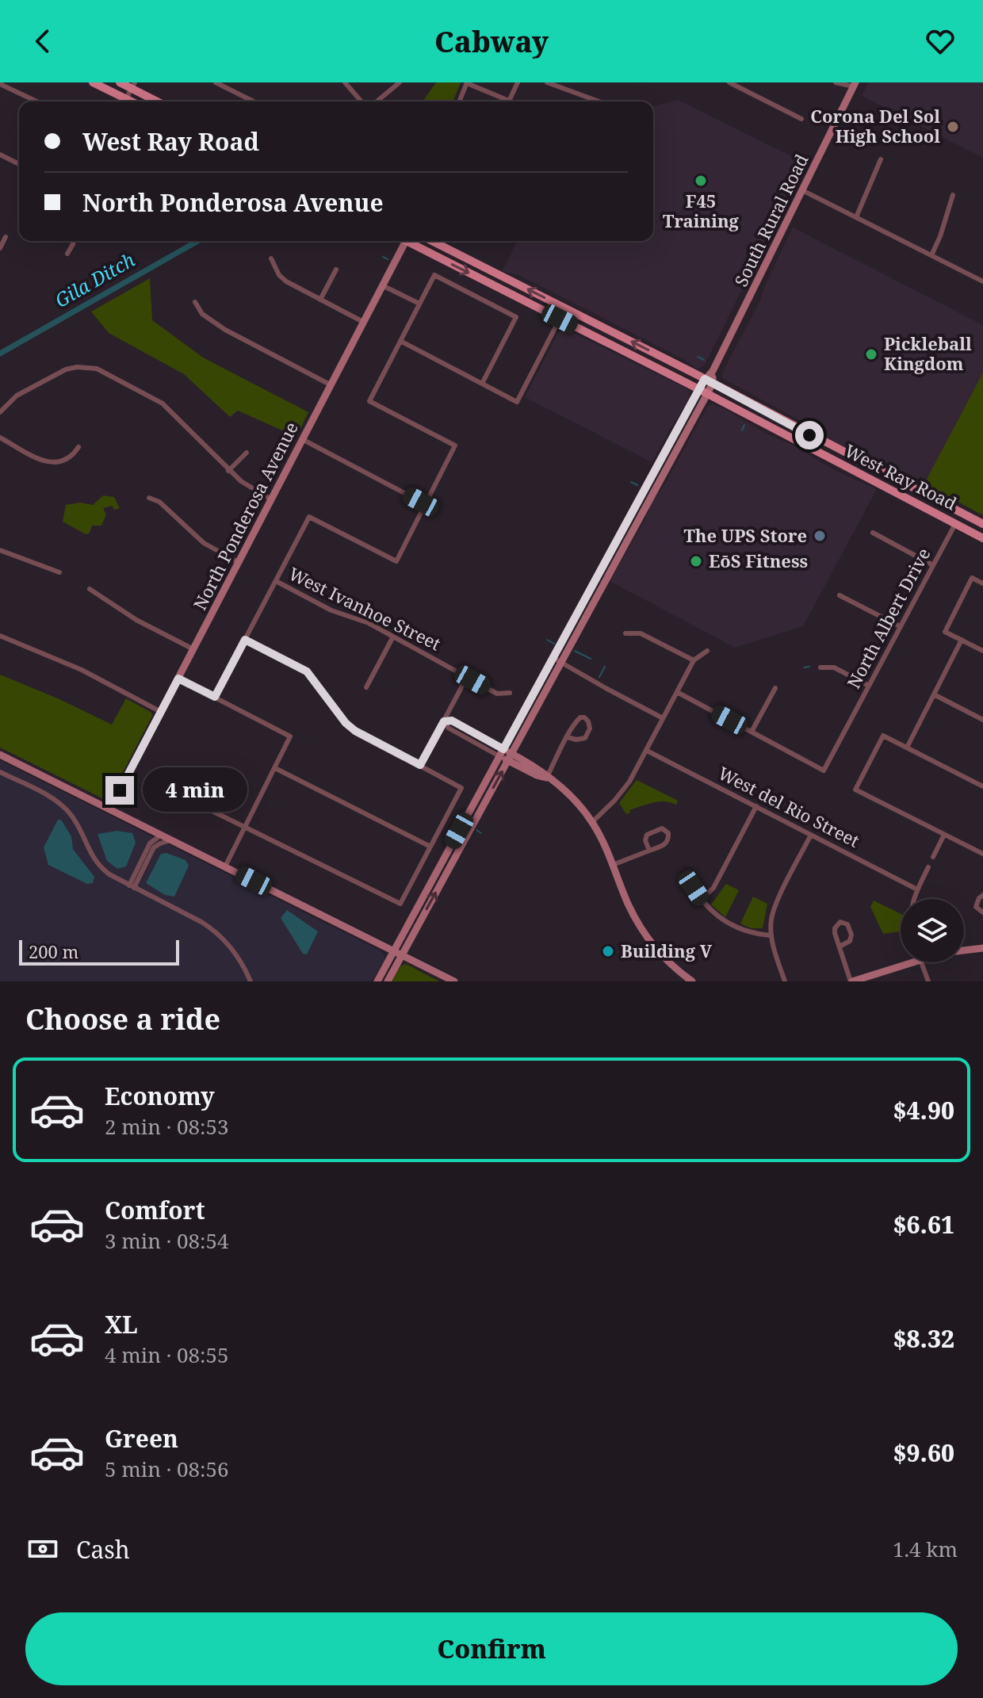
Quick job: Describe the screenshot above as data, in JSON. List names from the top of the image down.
{
  "streets": {
    "main road": ["South Rural Road", "West Ray Road", "North Ponderosa Avenue"],
    "street": ["West Ivanhoe Street", "North Albert Drive", "West del Rio Street"]
  },
  "crossings": [
    ["South Rural Road", "West Ray Road"],
    ["West Ray Road", "North Albert Drive"]
  ],
  "water": ["Gila Ditch"],
  "places": [
    "Corona Del Sol High School",
    "F45 Training",
    "Pickleball Kingdom",
    "The UPS Store",
    "EōS Fitness",
    "Building V"
  ],
  "scale_bar": "200 m",
  "page": {
    "header": "Cabway",
    "banner": ["West Ray Road", "North Ponderosa Avenue"],
    "bubble": "4 min",
    "scale": "200 m",
    "heading": "Choose a ride",
    "list": [
      {
        "name": "Economy",
        "note": "2 min · 08:53",
        "value": "$4.90"
      },
      {
        "name": "Comfort",
        "note": "3 min · 08:54",
        "value": "$6.61"
      },
      {
        "name": "XL",
        "note": "4 min · 08:55",
        "value": "$8.32"
      },
      {
        "name": "Green",
        "note": "5 min · 08:56",
        "value": "$9.60"
      }
    ],
    "pay": ["Cash", "1.4 km"],
    "buttons": "Confirm"
  }
}
